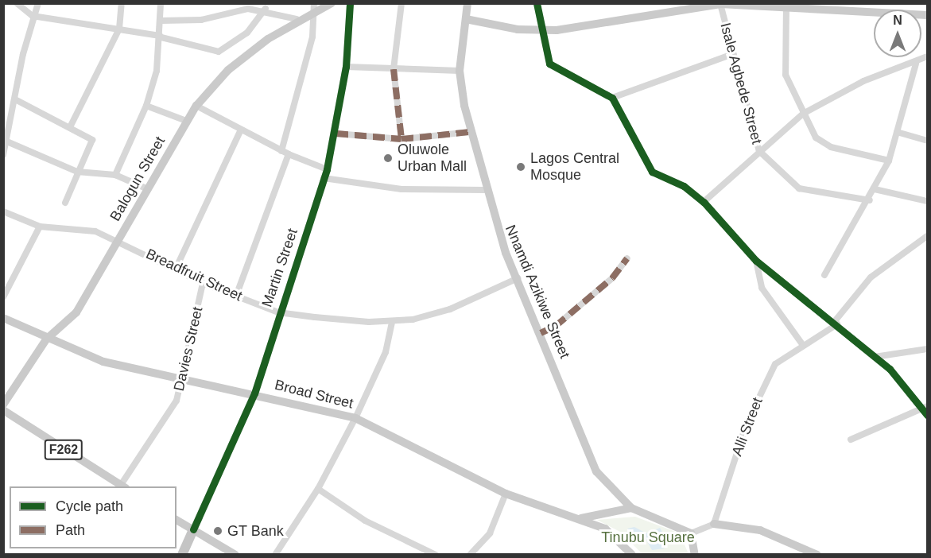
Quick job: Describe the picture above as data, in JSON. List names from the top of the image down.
{
  "streets": {
    "main road": [
      "Balogun Street",
      "Nnamdi Azikiwe Street",
      "Broad Street",
      "F262"
    ],
    "street": [
      "Isale Agbede Street",
      "Martin Street",
      "Breadfruit Street",
      "Davies Street",
      "Alli Street"
    ]
  },
  "crossings": [
    ["Balogun Street", "Breadfruit Street"],
    ["Balogun Street", "Broad Street"],
    ["Martin Street", "Breadfruit Street"],
    ["Martin Street", "Broad Street"],
    ["Breadfruit Street", "Nnamdi Azikiwe Street"],
    ["Breadfruit Street", "Davies Street"],
    ["Nnamdi Azikiwe Street", "Broad Street"],
    ["Davies Street", "Broad Street"],
    ["Davies Street", "F262"]
  ],
  "parks": ["Tinubu Square"],
  "places": ["Oluwole Urban Mall", "Lagos Central Mosque", "GT Bank"],
  "legend": ["Cycle path", "Path"],
  "north": "top"
}
